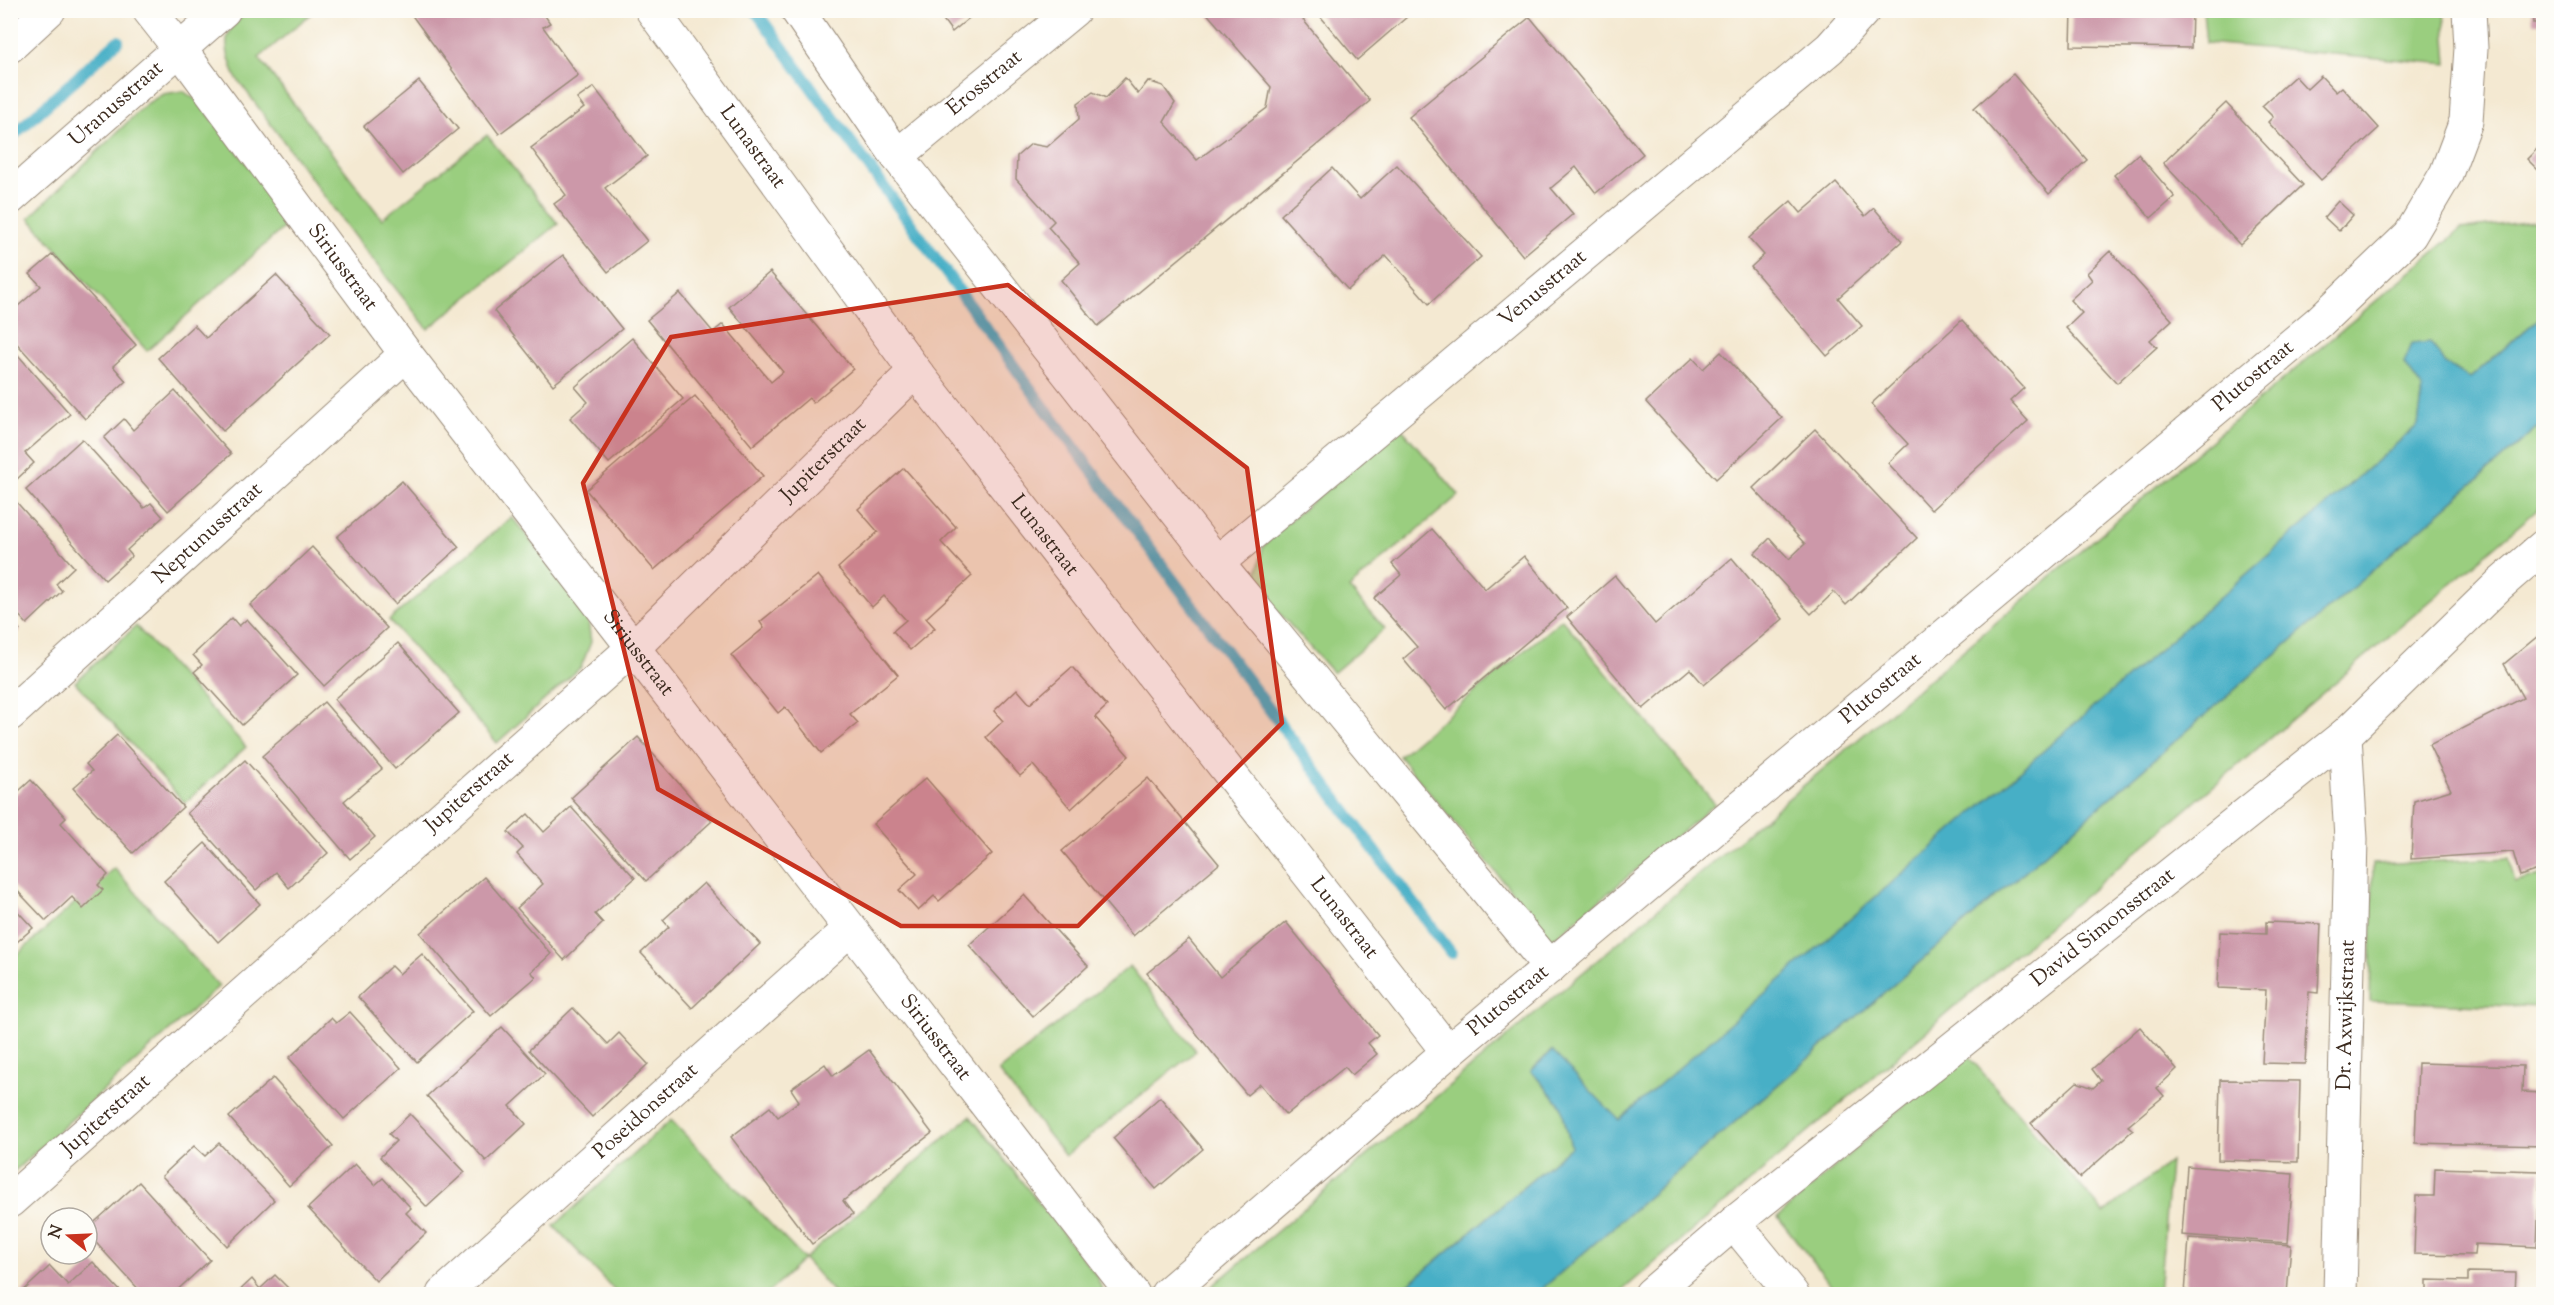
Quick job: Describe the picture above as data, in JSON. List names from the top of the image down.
{
  "streets": {
    "street": [
      "Erosstraat",
      "Uranusstraat",
      "Lunastraat",
      "Siriusstraat",
      "Venusstraat",
      "Plutostraat",
      "Jupiterstraat",
      "Neptunusstraat",
      "David Simonsstraat",
      "Dr. Axwijkstraat",
      "Poseidonstraat"
    ]
  },
  "crossings": [
    ["Uranusstraat", "Siriusstraat"],
    ["Lunastraat", "Plutostraat"],
    ["Lunastraat", "Jupiterstraat"],
    ["Siriusstraat", "Jupiterstraat"],
    ["Siriusstraat", "Neptunusstraat"],
    ["Siriusstraat", "Poseidonstraat"],
    ["David Simonsstraat", "Dr. Axwijkstraat"]
  ],
  "north": "left"
}
